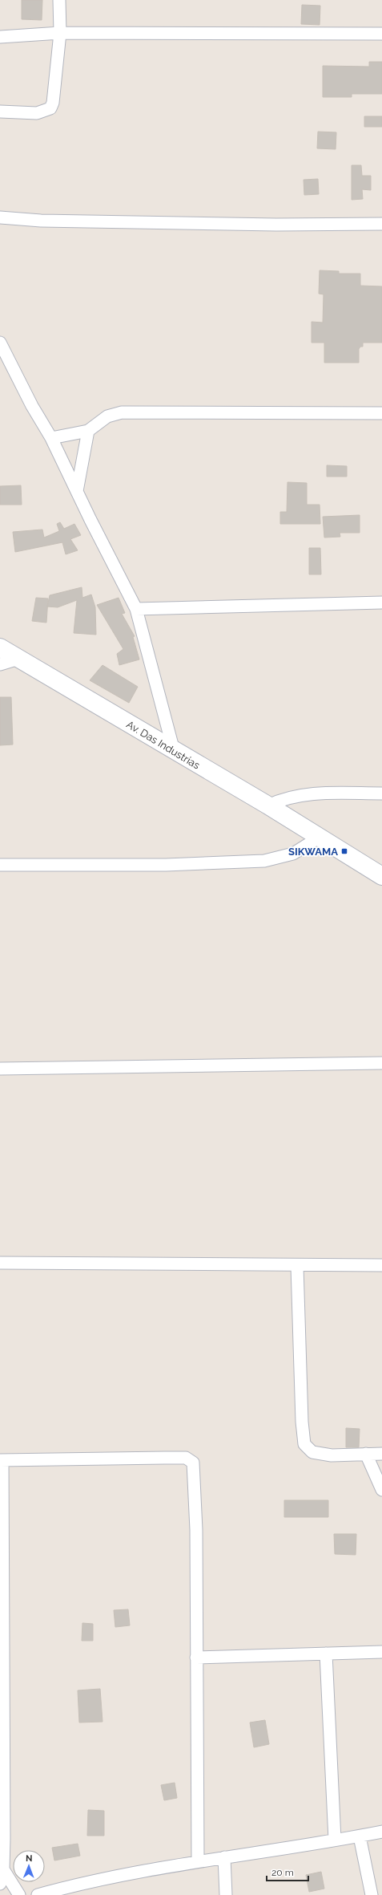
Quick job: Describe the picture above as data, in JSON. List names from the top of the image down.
{
  "streets": {
    "main road": ["Av. Das Industrias"]
  },
  "places": {
    "transit": ["SIKWAMA"]
  },
  "scale_bar": "20 m",
  "north": "top"
}
